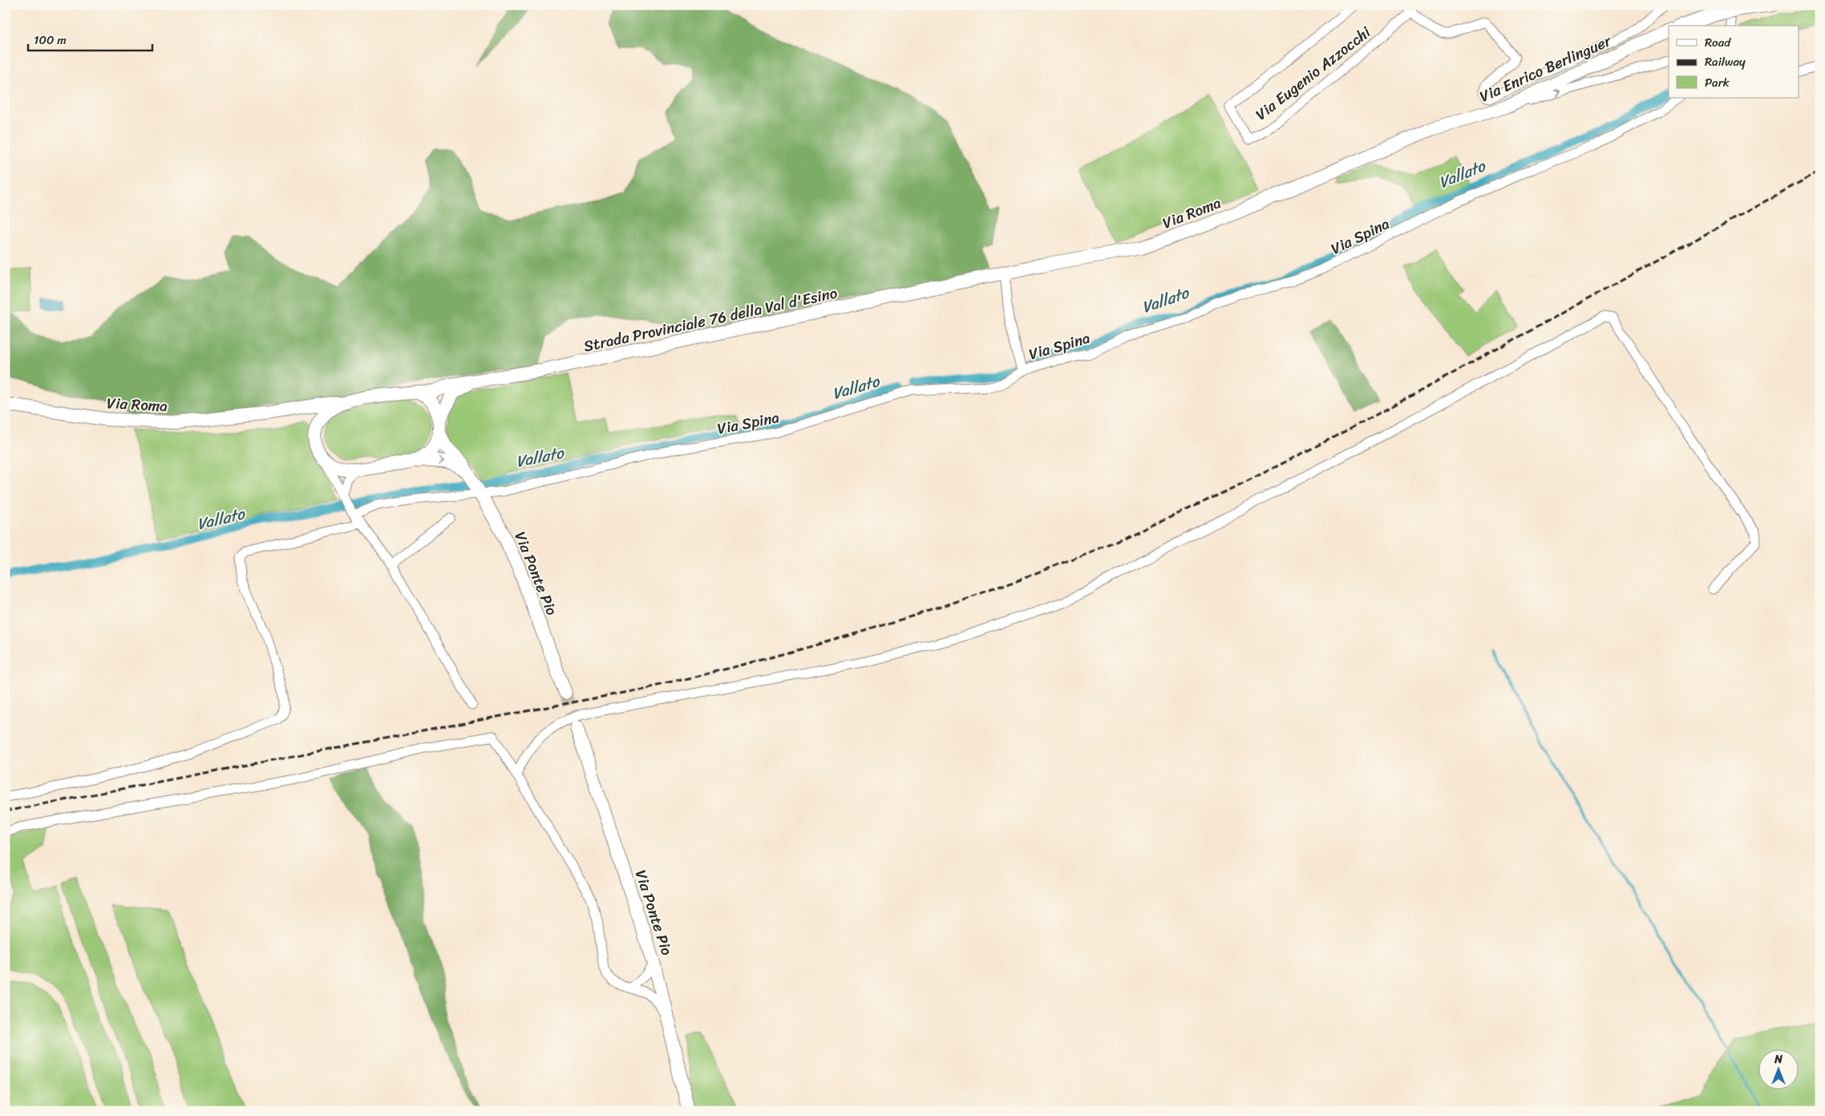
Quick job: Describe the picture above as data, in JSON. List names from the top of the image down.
{
  "streets": {
    "main road": [
      "Via Enrico Berlinguer",
      "Via Roma",
      "Strada Provinciale 76 della Val d'Esino",
      "Via Ponte Pio"
    ],
    "street": ["Via Eugenio Azzocchi", "Via Spina"]
  },
  "crossings": [
    ["Via Enrico Berlinguer", "Via Roma"],
    ["Via Roma", "Strada Provinciale 76 della Val d'Esino"],
    ["Via Spina", "Via Ponte Pio"],
    ["Strada Provinciale 76 della Val d'Esino", "Via Ponte Pio"]
  ],
  "water": ["Vallato"],
  "legend": ["Road", "Railway", "Park"],
  "scale_bar": "100 m",
  "north": "top"
}
